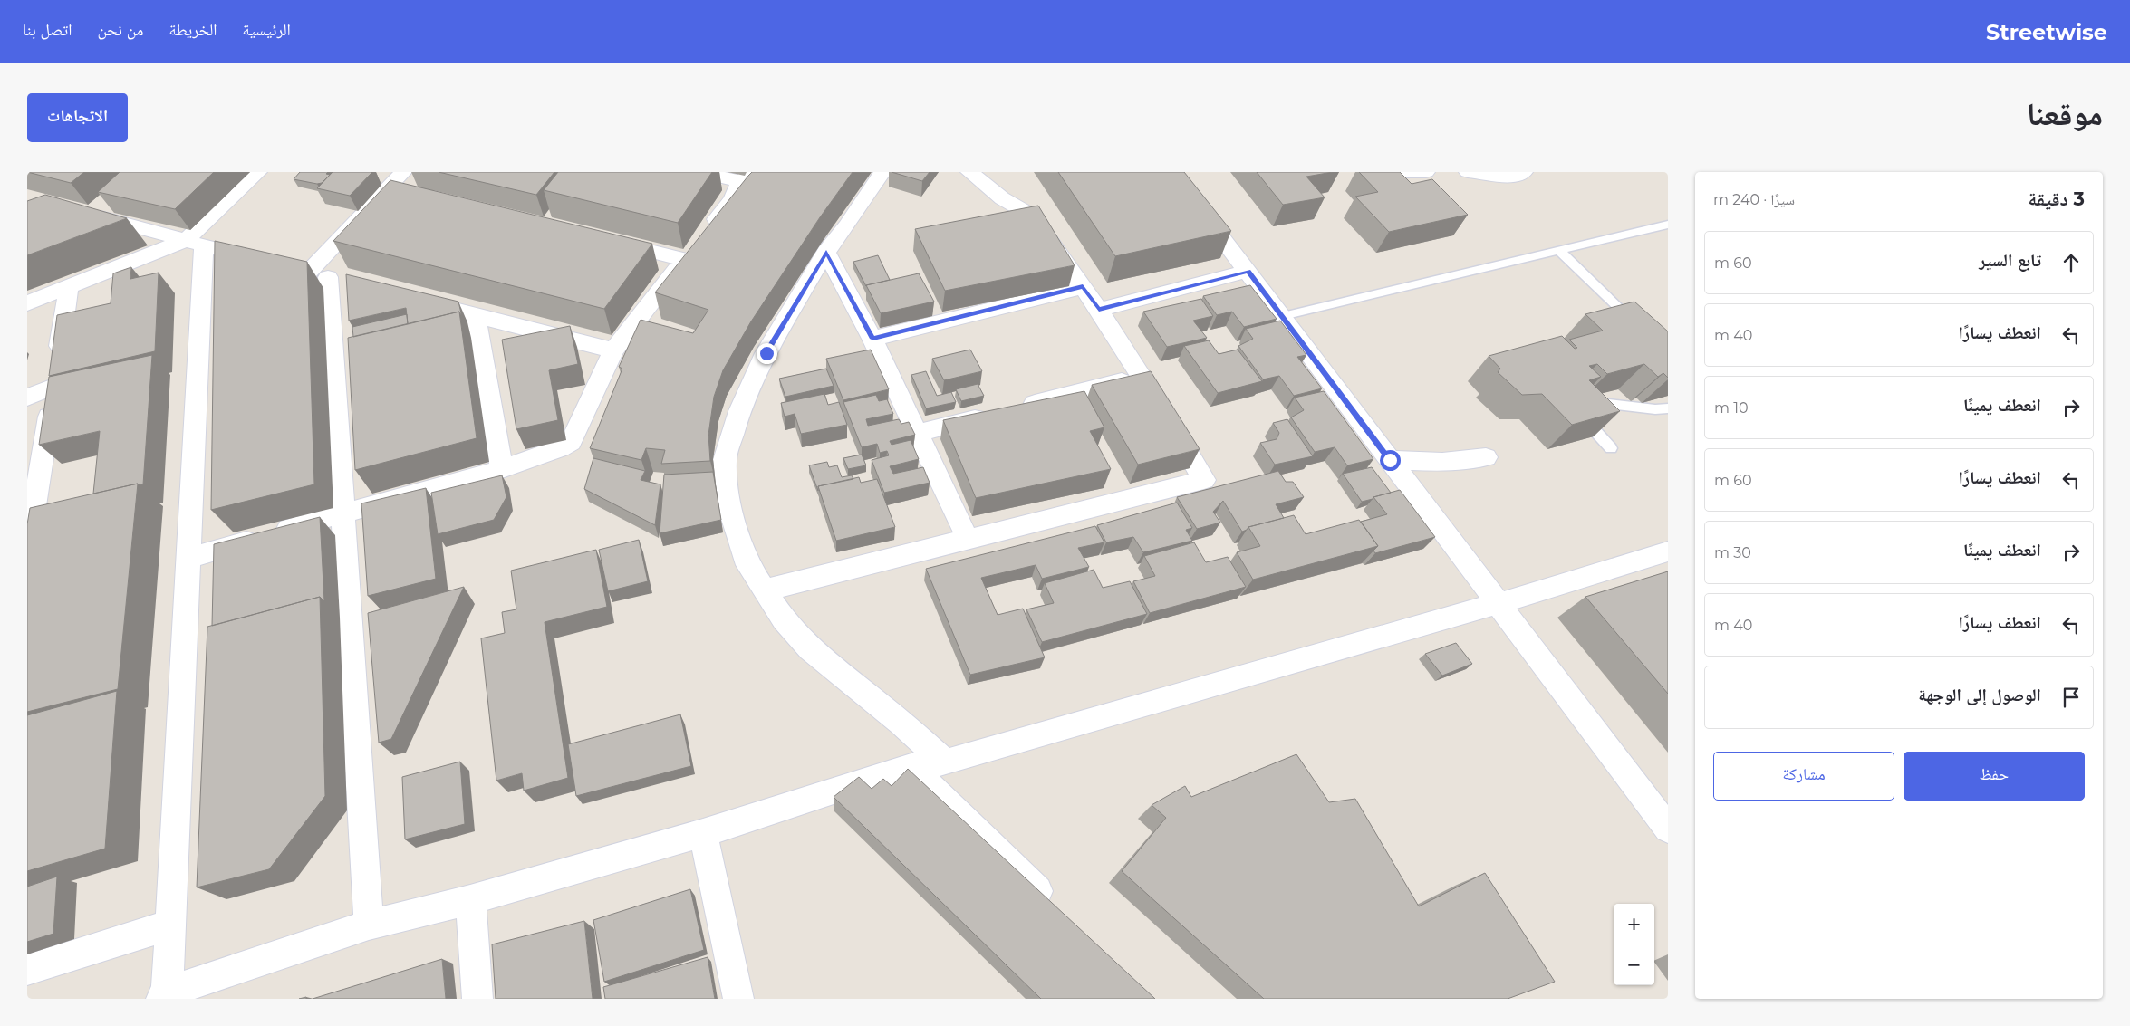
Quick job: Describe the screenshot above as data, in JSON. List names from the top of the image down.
{
  "page": {
    "header": "Streetwise",
    "nav": [
      "الرئيسية",
      "الخريطة",
      "من نحن",
      "اتصل بنا"
    ],
    "title": "موقعنا",
    "buttons": [
      "الاتجاهات",
      ["حفظ", "مشاركة"]
    ],
    "heading": ["3 دقيقة", "سيرًا · 240 m"],
    "list": [
      ["تابع السير", "60 m"],
      ["انعطف يسارًا", "40 m"],
      ["انعطف يمينًا", "10 m"],
      ["انعطف يسارًا", "60 m"],
      ["انعطف يمينًا", "30 m"],
      ["انعطف يسارًا", "40 m"],
      "الوصول إلى الوجهة"
    ],
    "map_buttons": ["+", "−"]
  }
}
